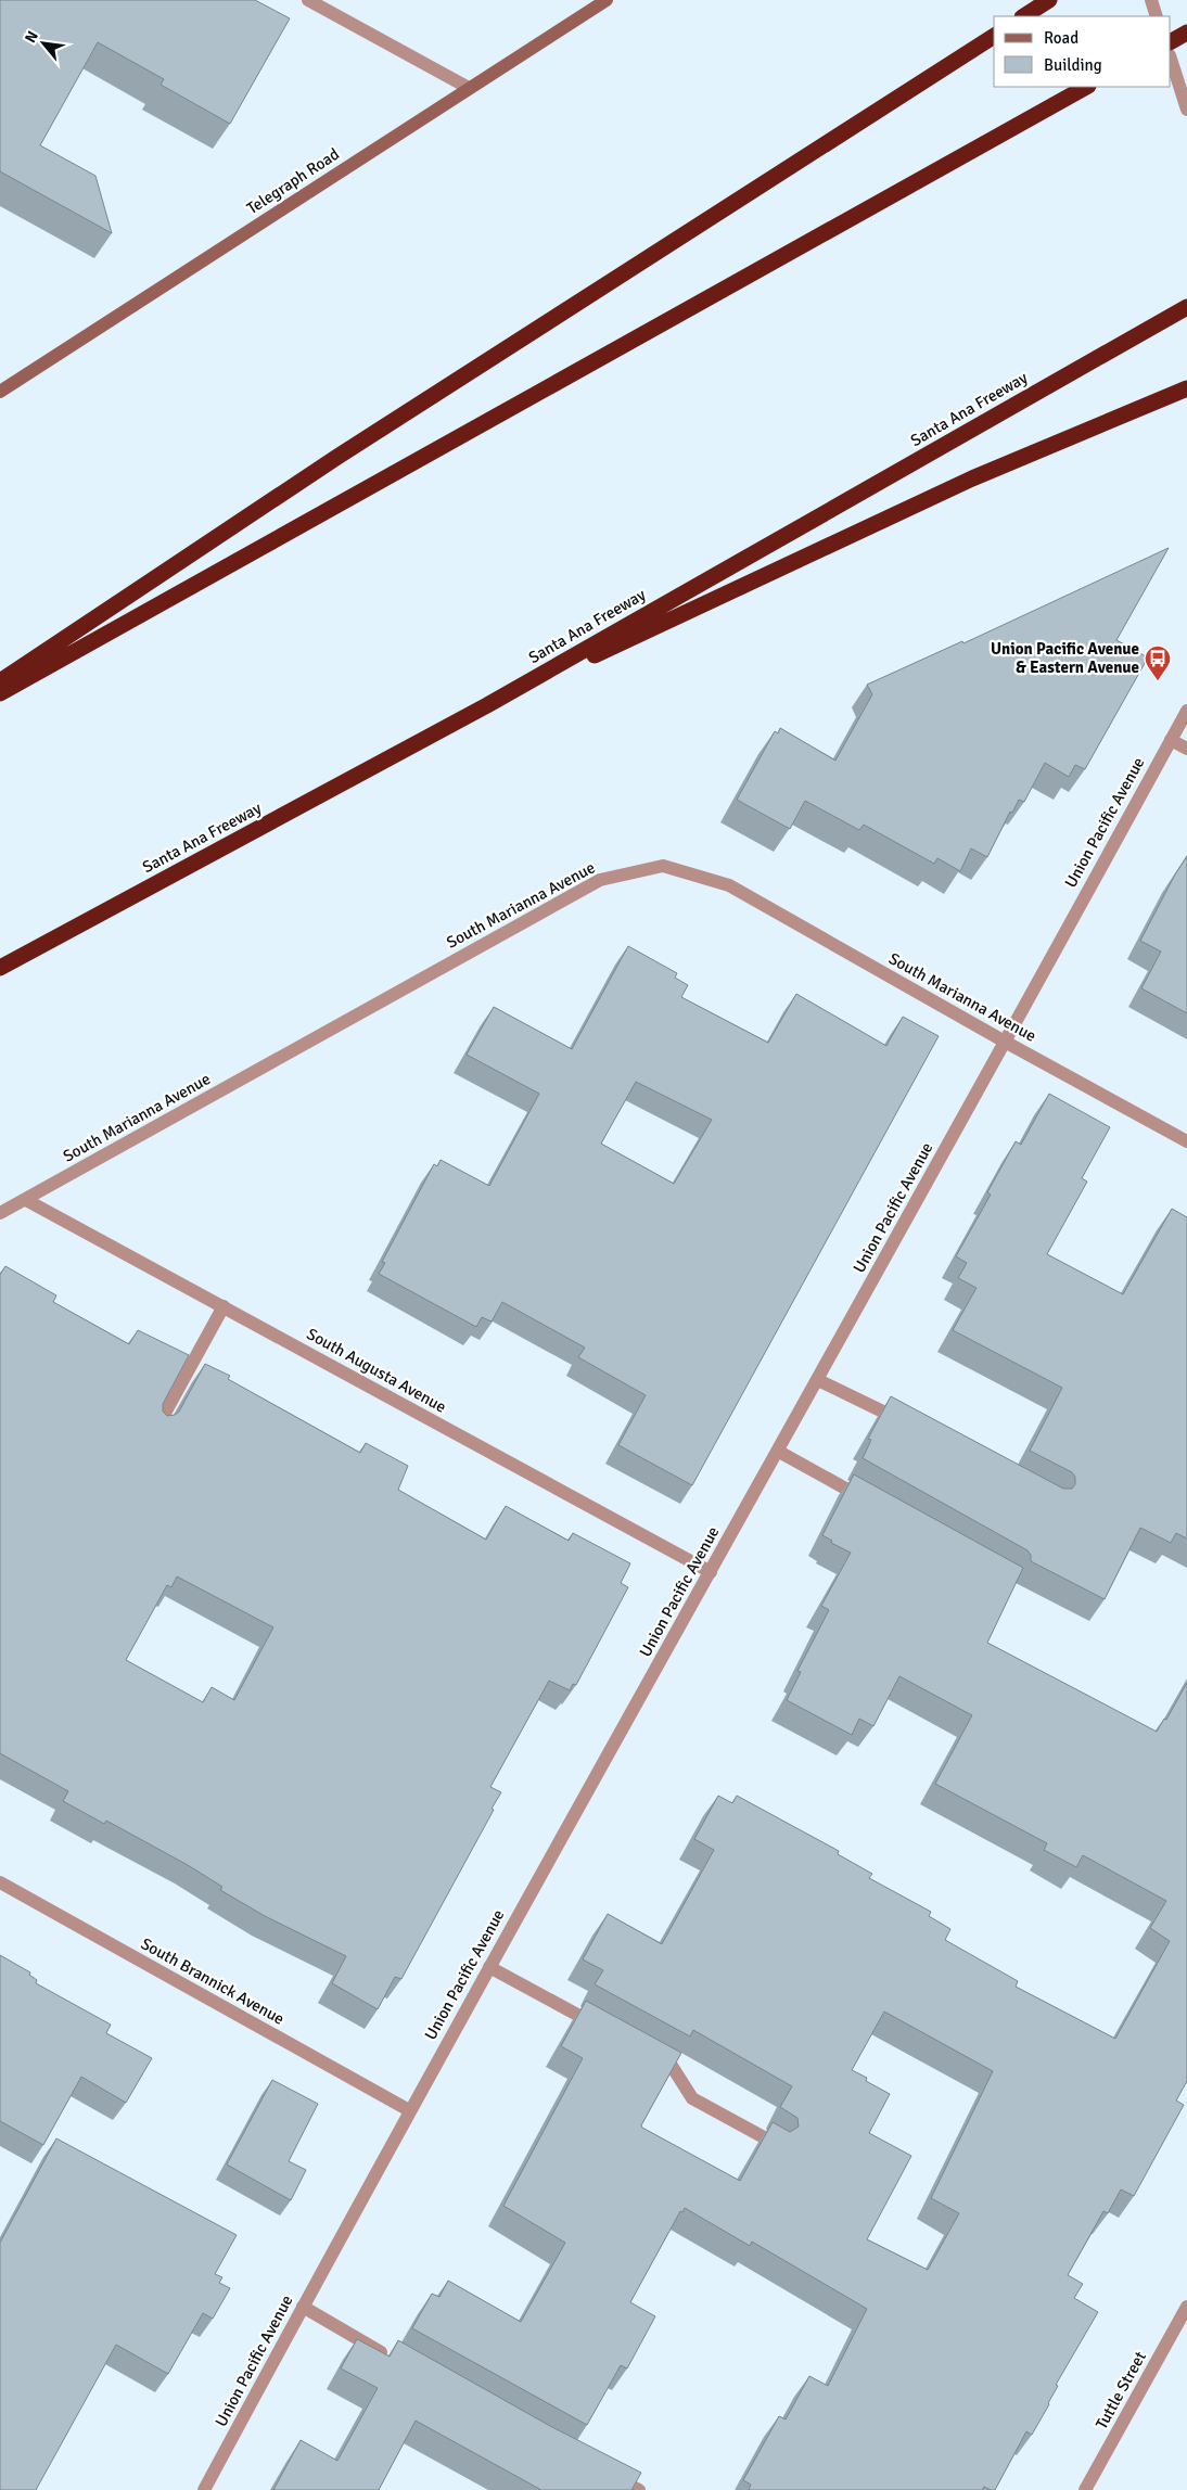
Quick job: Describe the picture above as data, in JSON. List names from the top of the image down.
{
  "streets": {
    "highway": ["Santa Ana Freeway"],
    "main road": ["Telegraph Road"],
    "street": [
      "Union Pacific Avenue",
      "South Marianna Avenue",
      "South Augusta Avenue",
      "South Brannick Avenue",
      "Tuttle Street"
    ]
  },
  "crossings": [
    ["Union Pacific Avenue", "South Marianna Avenue"],
    ["Union Pacific Avenue", "South Augusta Avenue"],
    ["Union Pacific Avenue", "South Brannick Avenue"],
    ["South Marianna Avenue", "South Augusta Avenue"]
  ],
  "places": {
    "bus stop": ["Union Pacific Avenue & Eastern Avenue"]
  },
  "legend": ["Road", "Building"],
  "north": "top left"
}
